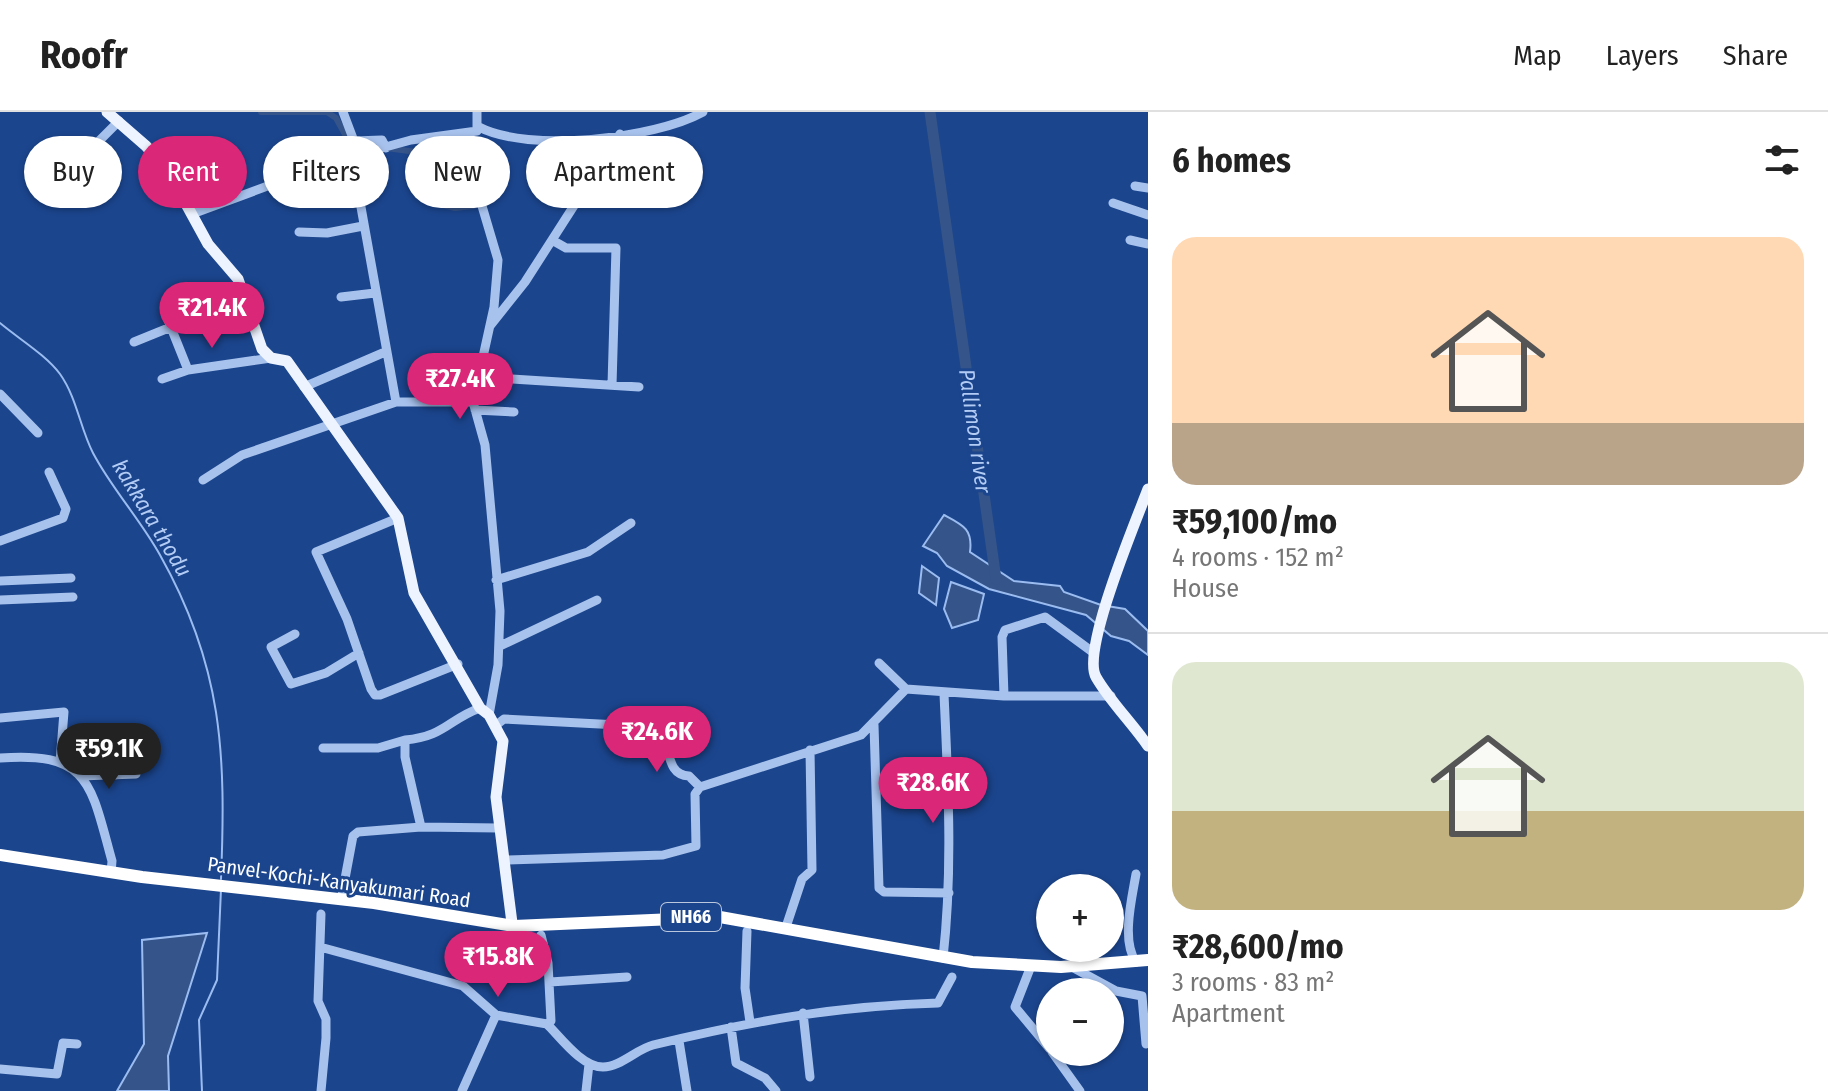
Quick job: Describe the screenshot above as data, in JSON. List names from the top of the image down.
{
  "streets": {
    "highway": ["Panvel-Kochi-Kanyakumari Road", "NH66"]
  },
  "water": ["Pallimon river", "kakkara thodu"],
  "page": {
    "header": "Roofr",
    "nav": ["Map", "Layers", "Share"],
    "heading": "6 homes",
    "chip": [
      "Buy",
      "Rent",
      "Filters",
      "New",
      "Apartment"
    ],
    "list": [
      {
        "name": "₹59,100/mo",
        "note": "4 rooms · 152 m² · House"
      },
      {
        "name": "₹28,600/mo",
        "note": "3 rooms · 83 m² · Apartment"
      }
    ],
    "price": [
      "₹21.4K",
      "₹27.4K",
      "₹24.6K",
      "₹59.1K",
      "₹28.6K",
      "₹15.8K"
    ],
    "map_buttons": ["+", "−"]
  }
}
